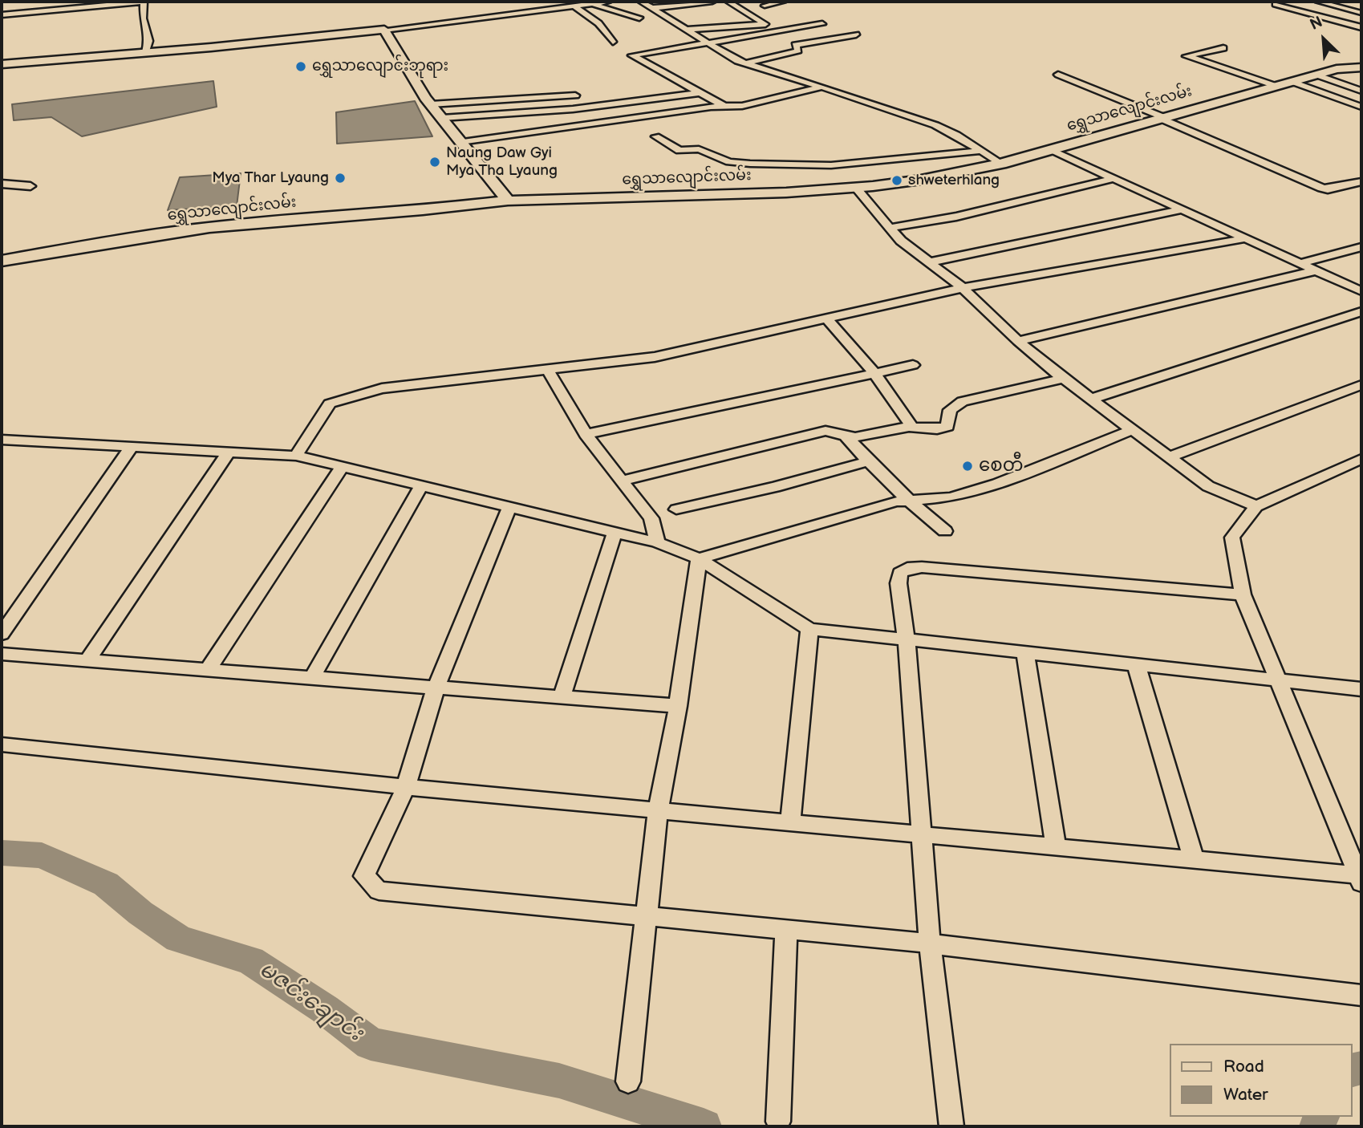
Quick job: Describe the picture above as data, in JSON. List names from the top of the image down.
{
  "streets": {
    "street": ["ရွှေသာလျောင်းလမ်း"]
  },
  "water": ["မဇင်းချောင်း"],
  "places": [
    "ရွှေသာလျောင်းဘုရား",
    "Naung Daw Gyi Mya Tha Lyaung",
    "Mya Thar Lyaung",
    "shweterhlang",
    "စေတီ"
  ],
  "legend": ["Road", "Water"],
  "north": "top left"
}
